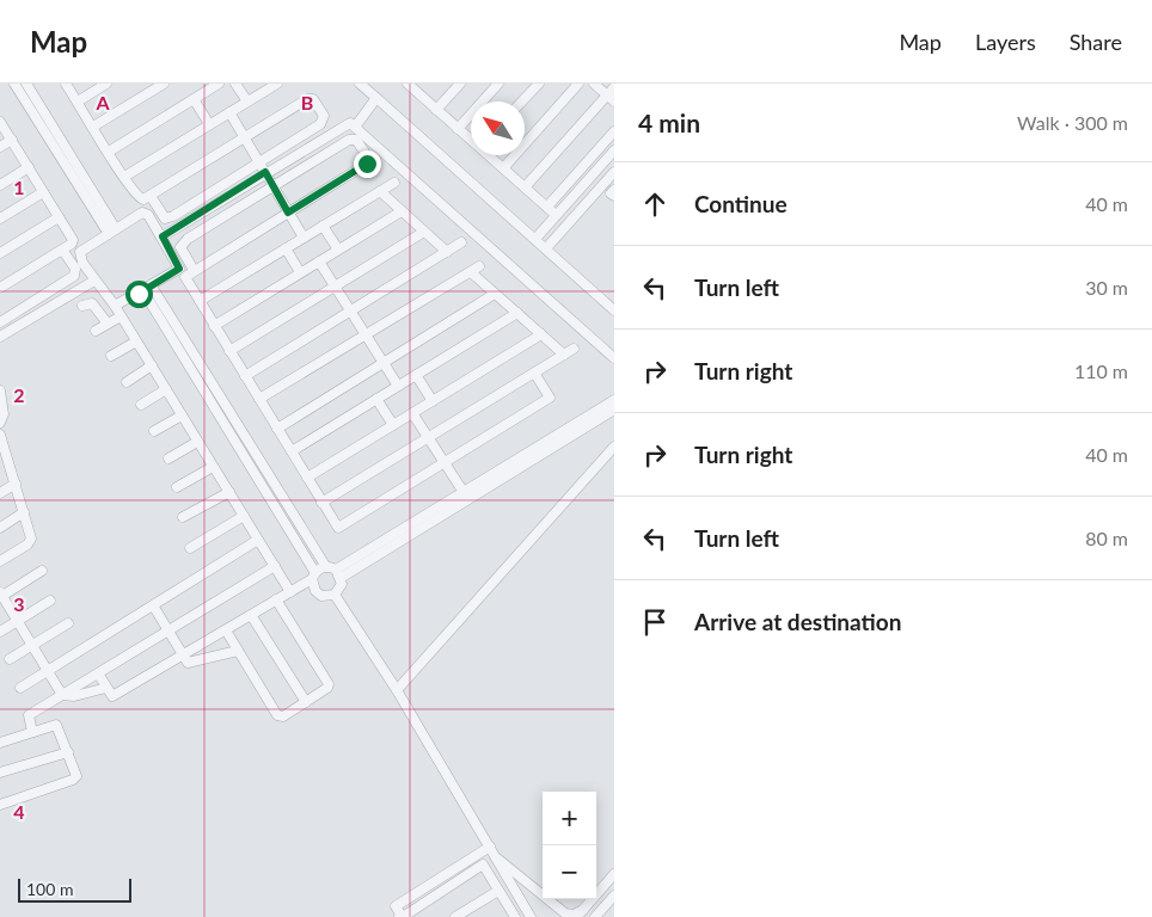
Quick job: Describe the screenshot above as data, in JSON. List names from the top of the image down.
{
  "scale_bar": "100 m",
  "north": "top left",
  "page": {
    "header": "Map",
    "nav": ["Map", "Layers", "Share"],
    "heading": ["4 min", "Walk · 300 m"],
    "list": [
      ["Continue", "40 m"],
      ["Turn left", "30 m"],
      ["Turn right", "110 m"],
      ["Turn right", "40 m"],
      ["Turn left", "80 m"],
      "Arrive at destination"
    ],
    "map_buttons": ["+", "−"],
    "scale": "100 m"
  },
  "grid": {
    "columns": ["A", "B"],
    "rows": [
      "1",
      "2",
      "3",
      "4"
    ]
  }
}
